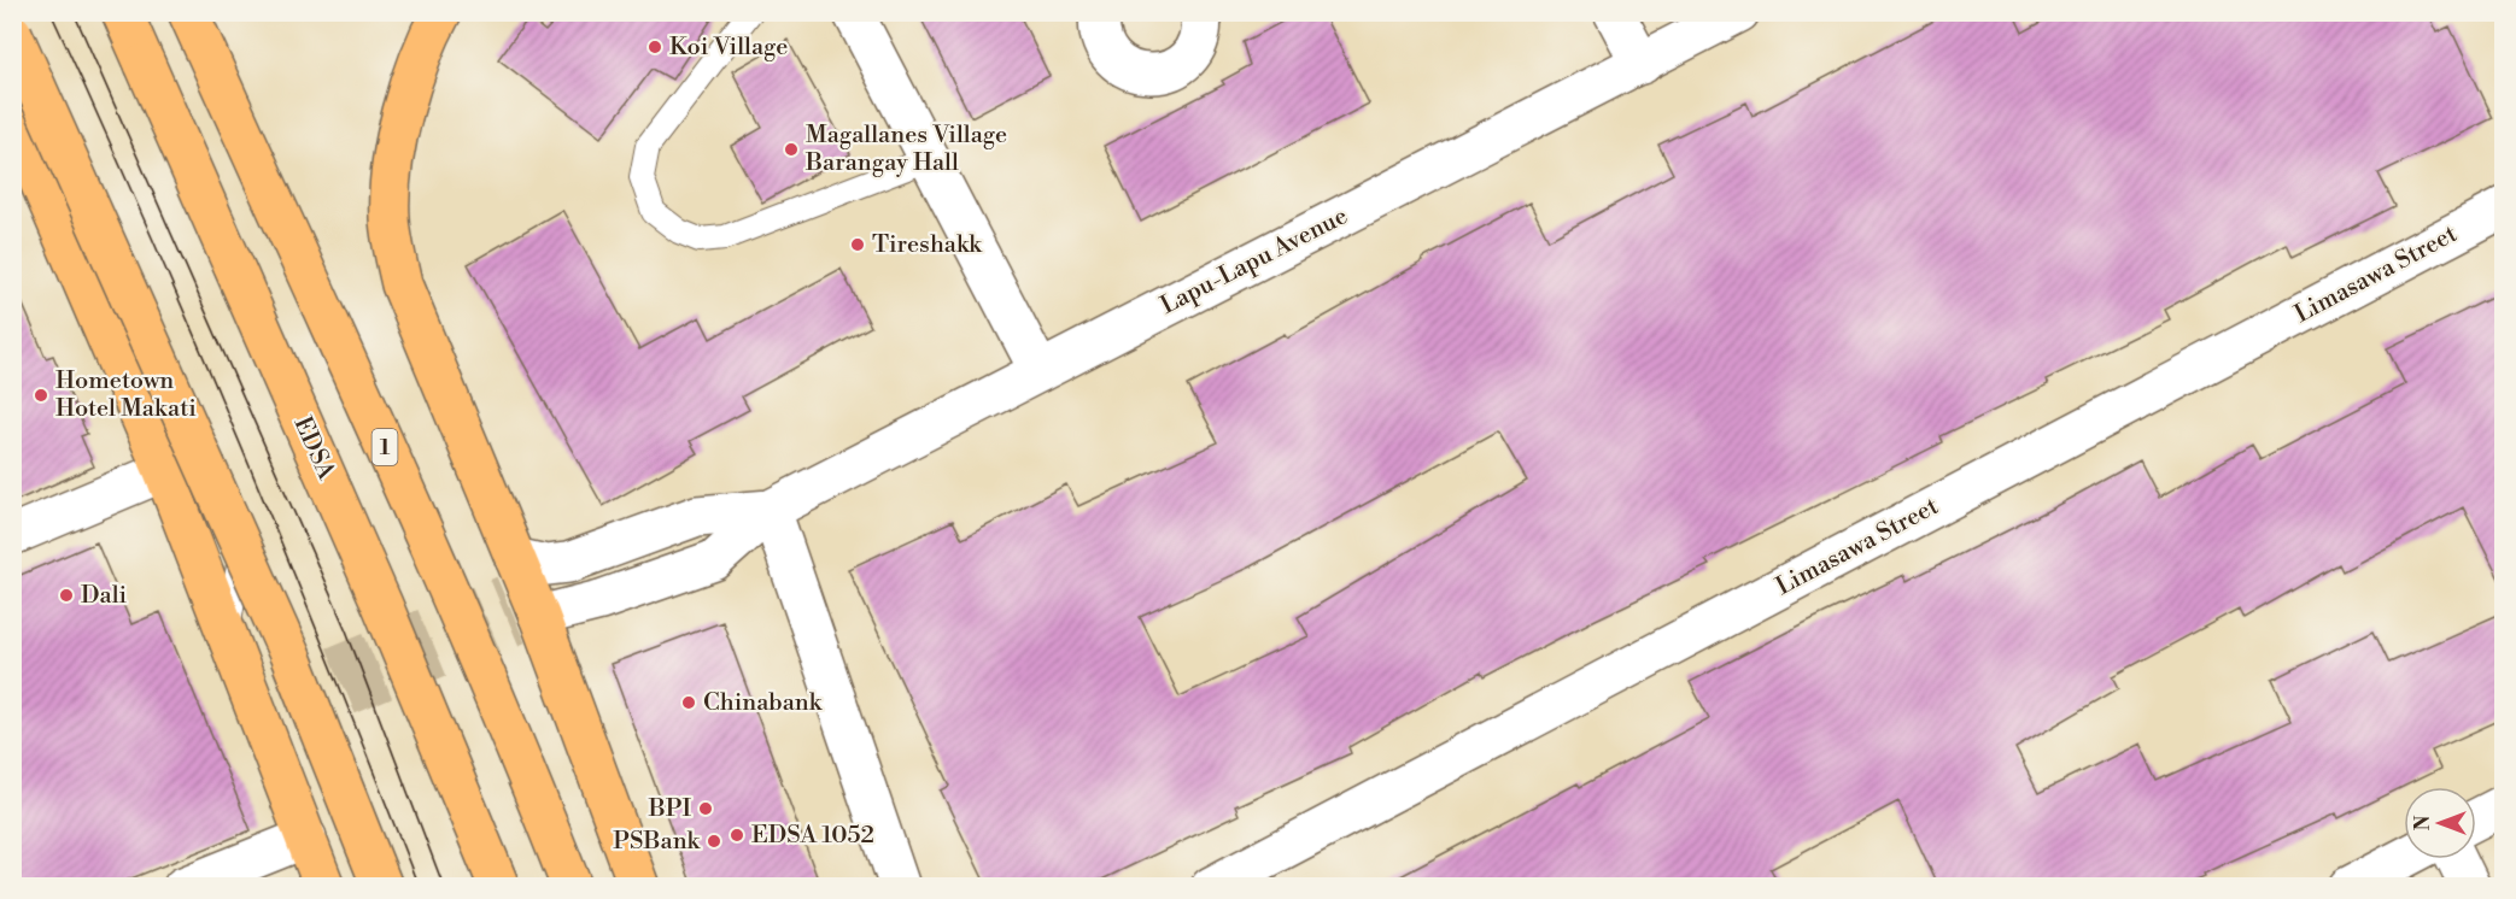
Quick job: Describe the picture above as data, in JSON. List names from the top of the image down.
{
  "streets": {
    "highway": ["1", "EDSA"],
    "street": ["Lapu-Lapu Avenue", "Limasawa Street"]
  },
  "places": [
    "Koi Village",
    "Magallanes Village Barangay Hall",
    "Tireshakk",
    "Hometown Hotel Makati",
    "Dali",
    "Chinabank",
    "BPI",
    "EDSA 1052",
    "PSBank"
  ],
  "north": "left"
}
